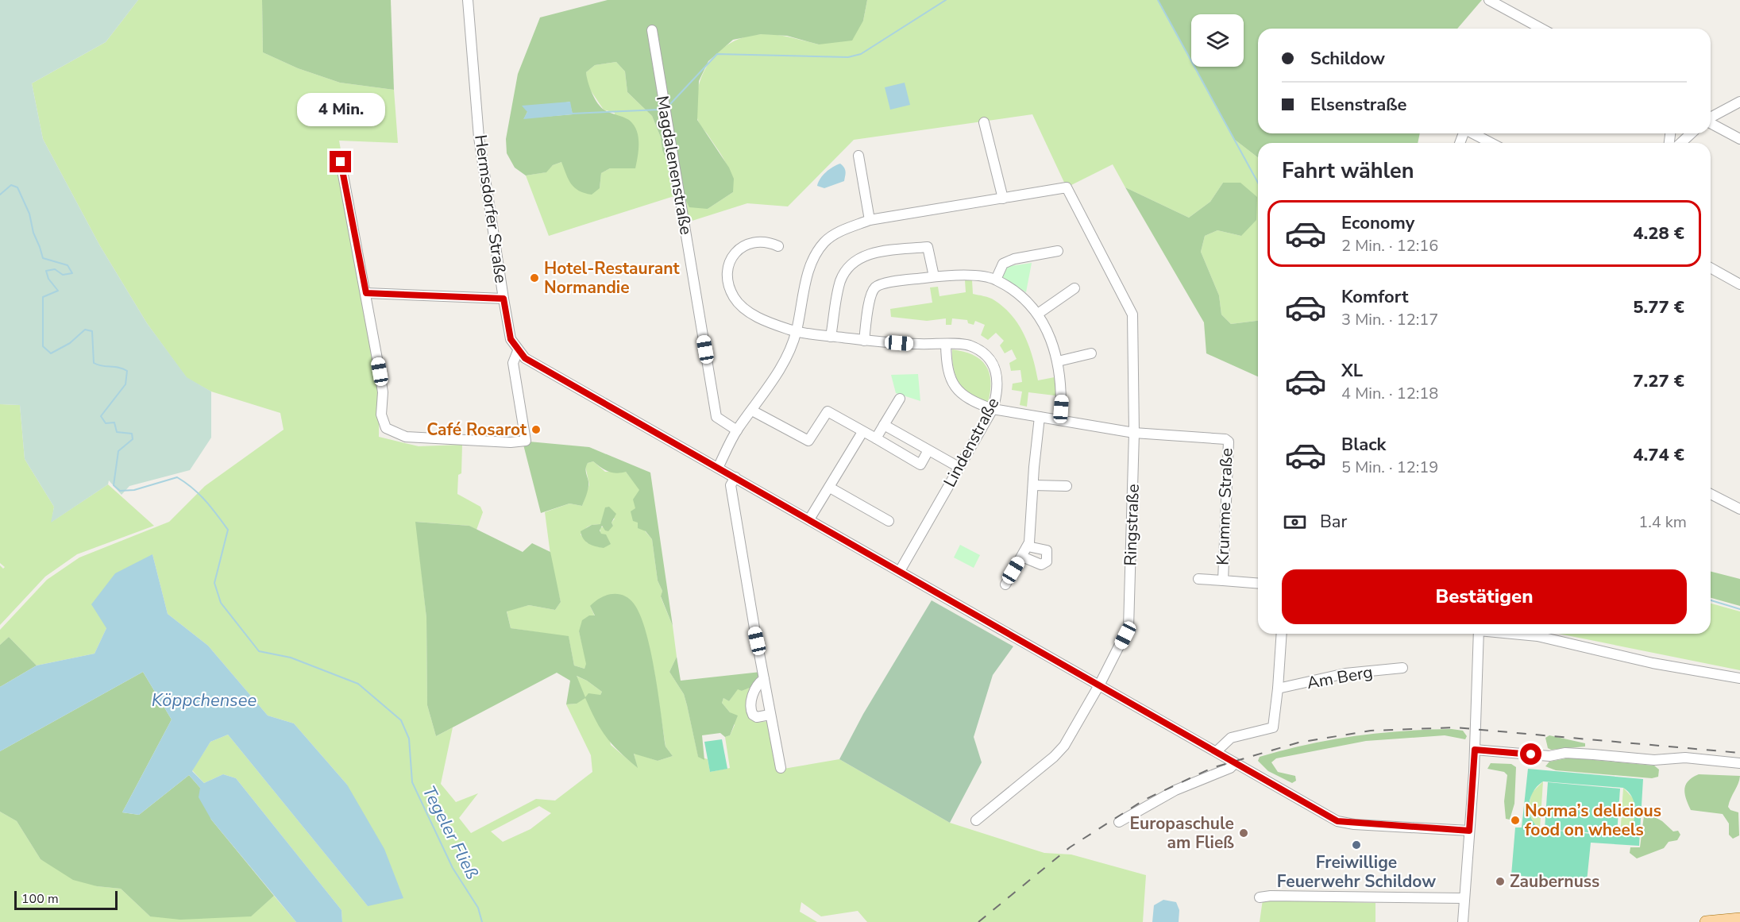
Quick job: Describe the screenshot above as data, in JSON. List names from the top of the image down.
{
  "streets": {
    "street": [
      "Magdalenenstraße",
      "Hermsdorfer Straße",
      "Lindenstraße",
      "Krumme Straße",
      "Ringstraße",
      "Am Berg"
    ]
  },
  "crossings": [
    ["Krumme Straße", "Ringstraße"]
  ],
  "water": ["Köppchensee", "Tegeler Fließ"],
  "places": [
    "Hotel-Restaurant Normandie",
    "Café Rosarot",
    "Norma’s delicious food on wheels",
    "Europaschule am Fließ",
    "Freiwillige Feuerwehr Schildow",
    "Zaubernuss"
  ],
  "scale_bar": "100 m",
  "page": {
    "banner": ["Schildow", "Elsenstraße"],
    "bubble": "4 Min.",
    "heading": "Fahrt wählen",
    "list": [
      {
        "name": "Economy",
        "note": "2 Min. · 12:16",
        "value": "4.28 €"
      },
      {
        "name": "Komfort",
        "note": "3 Min. · 12:17",
        "value": "5.77 €"
      },
      {
        "name": "XL",
        "note": "4 Min. · 12:18",
        "value": "7.27 €"
      },
      {
        "name": "Black",
        "note": "5 Min. · 12:19",
        "value": "4.74 €"
      }
    ],
    "pay": ["Bar", "1.4 km"],
    "buttons": "Bestätigen",
    "scale": "100 m"
  }
}
